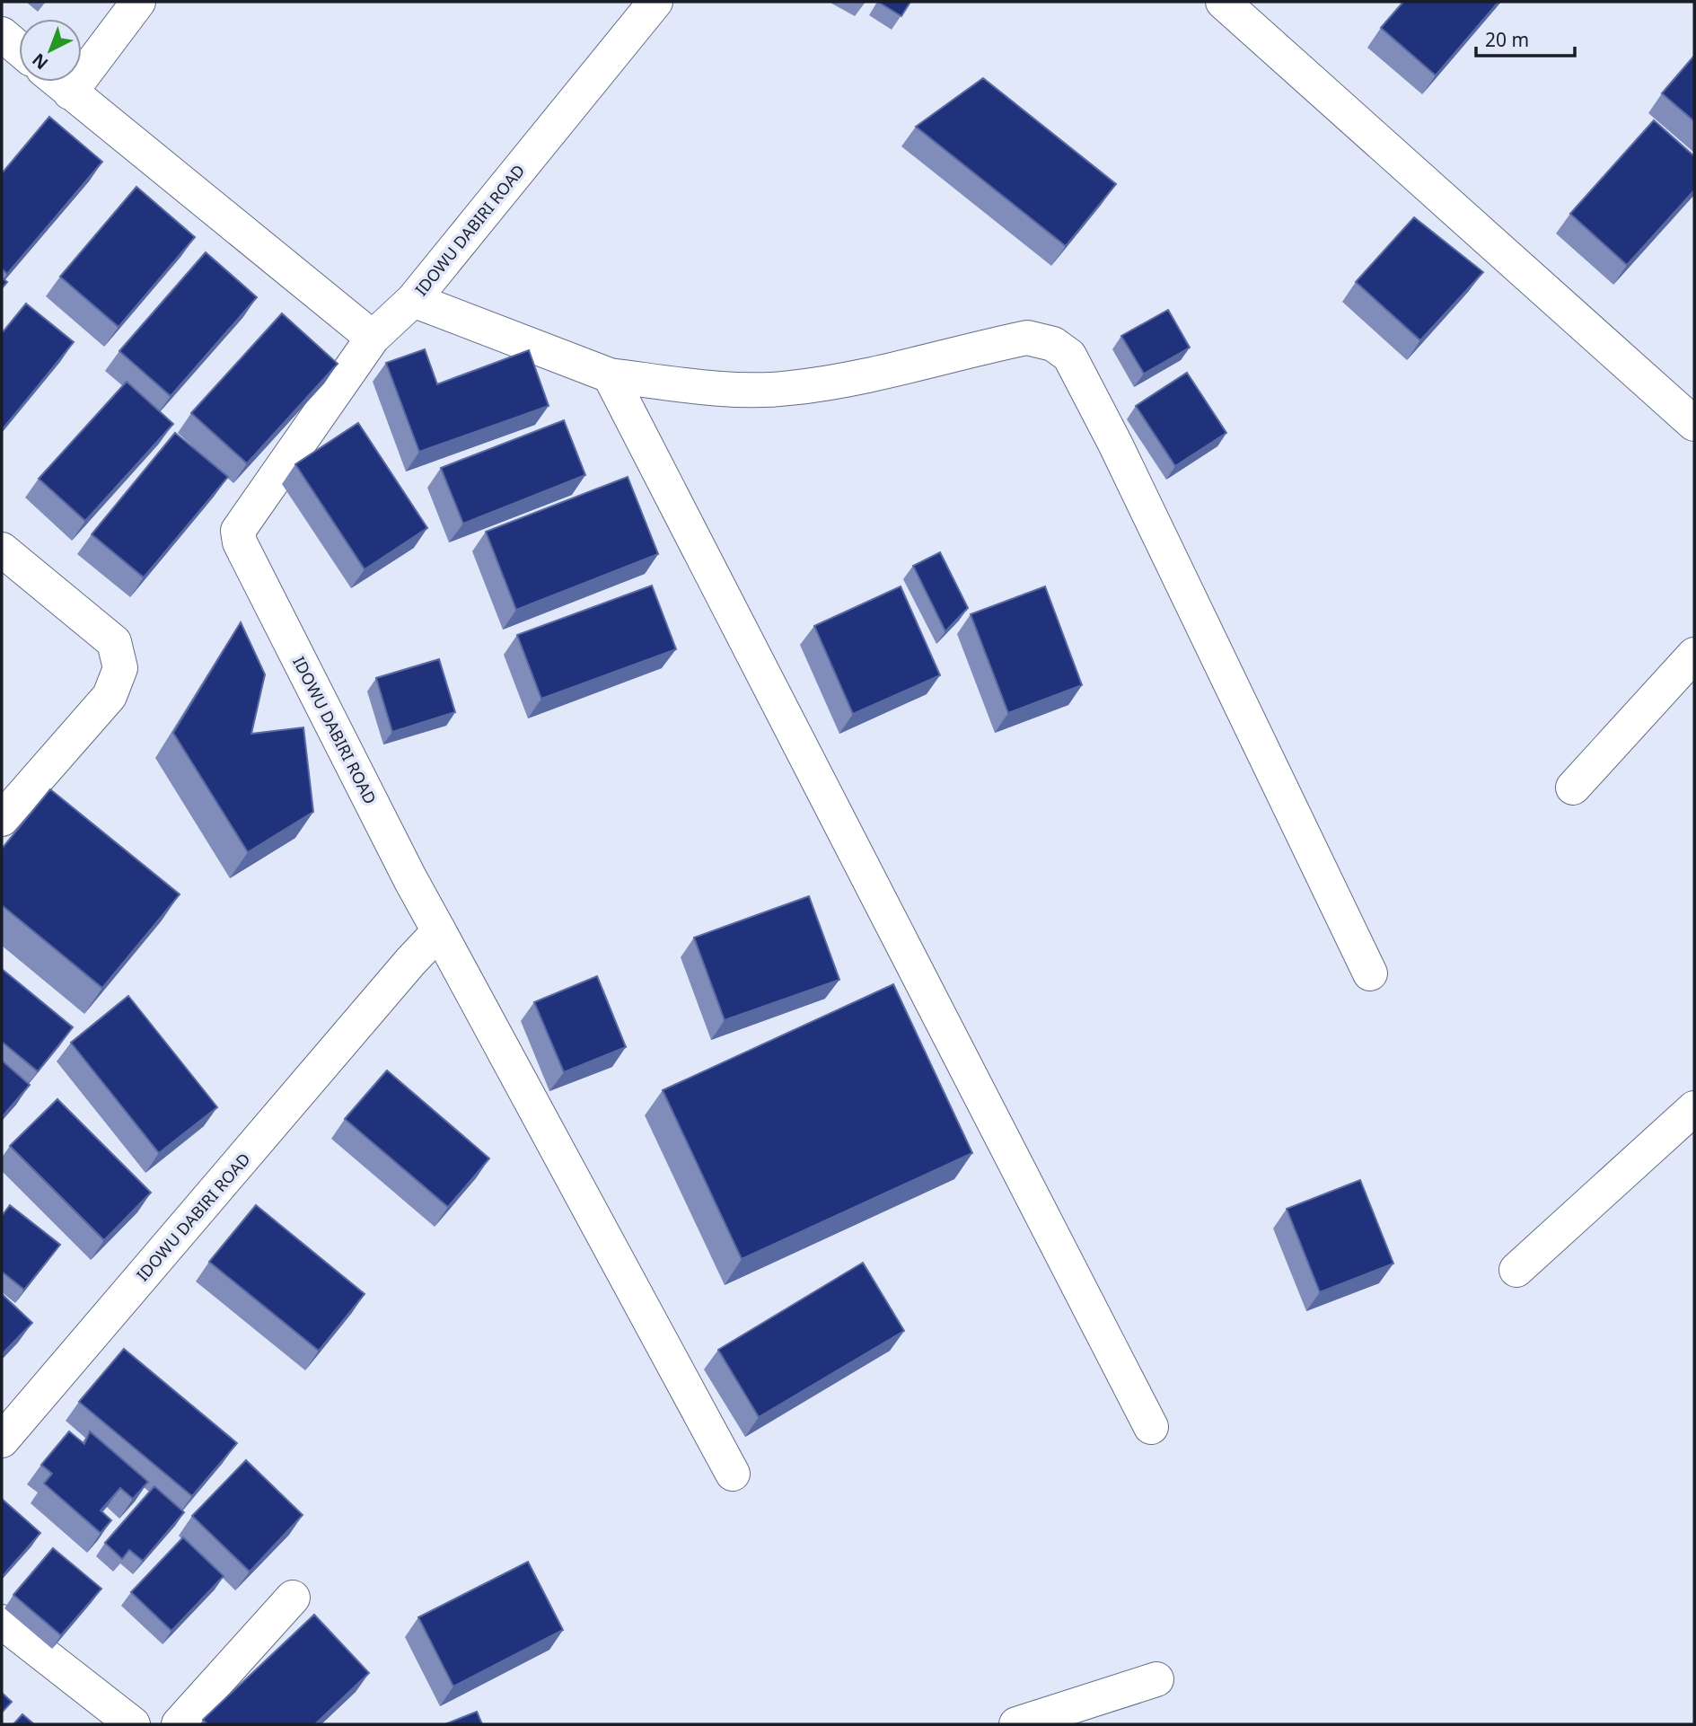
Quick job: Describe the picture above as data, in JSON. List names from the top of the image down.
{
  "streets": {
    "street": ["IDOWU DABIRI ROAD"]
  },
  "scale_bar": "20 m",
  "north": "bottom left"
}
